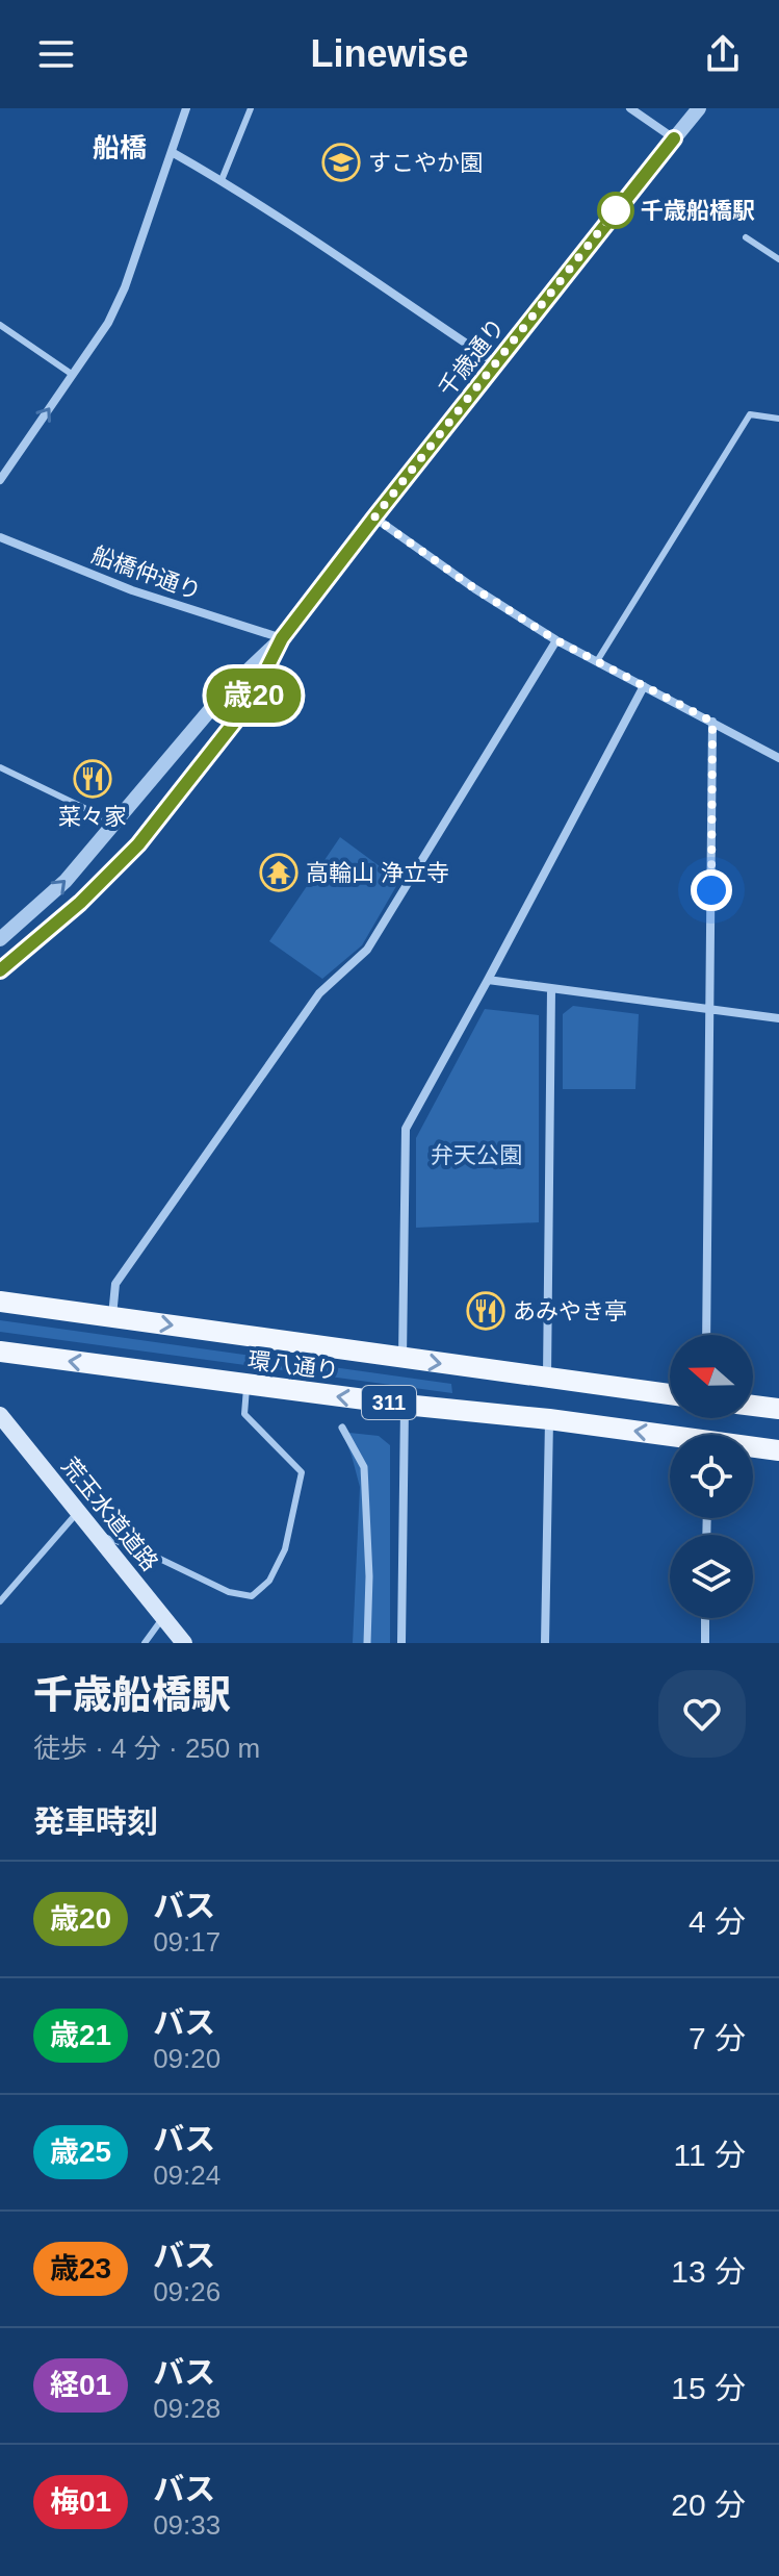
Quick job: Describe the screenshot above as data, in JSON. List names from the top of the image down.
{
  "streets": {
    "main road": ["環八通り", "311", "荒玉水道道路"],
    "street": ["千歳通り", "船橋仲通り"]
  },
  "crossings": [
    ["千歳通り", "船橋仲通り"]
  ],
  "districts": ["船橋"],
  "parks": ["弁天公園"],
  "places": {
    "school or university": ["すこやか園"],
    "other": ["千歳船橋駅"],
    "restaurant": ["菜々家", "あみやき亭"],
    "temple": ["高輪山 浄立寺"]
  },
  "lines": ["bus line 歳20"],
  "north": "left",
  "page": {
    "header": "Linewise",
    "on_map": "歳20",
    "heading": [
      ["千歳船橋駅", "徒歩 · 4 分 · 250 m"],
      "発車時刻"
    ],
    "list": [
      {
        "mark": "歳20",
        "name": "バス",
        "note": "09:17",
        "value": "4 分"
      },
      {
        "mark": "歳21",
        "name": "バス",
        "note": "09:20",
        "value": "7 分"
      },
      {
        "mark": "歳25",
        "name": "バス",
        "note": "09:24",
        "value": "11 分"
      },
      {
        "mark": "歳23",
        "name": "バス",
        "note": "09:26",
        "value": "13 分"
      },
      {
        "mark": "経01",
        "name": "バス",
        "note": "09:28",
        "value": "15 分"
      },
      {
        "mark": "梅01",
        "name": "バス",
        "note": "09:33",
        "value": "20 分"
      }
    ]
  }
}
